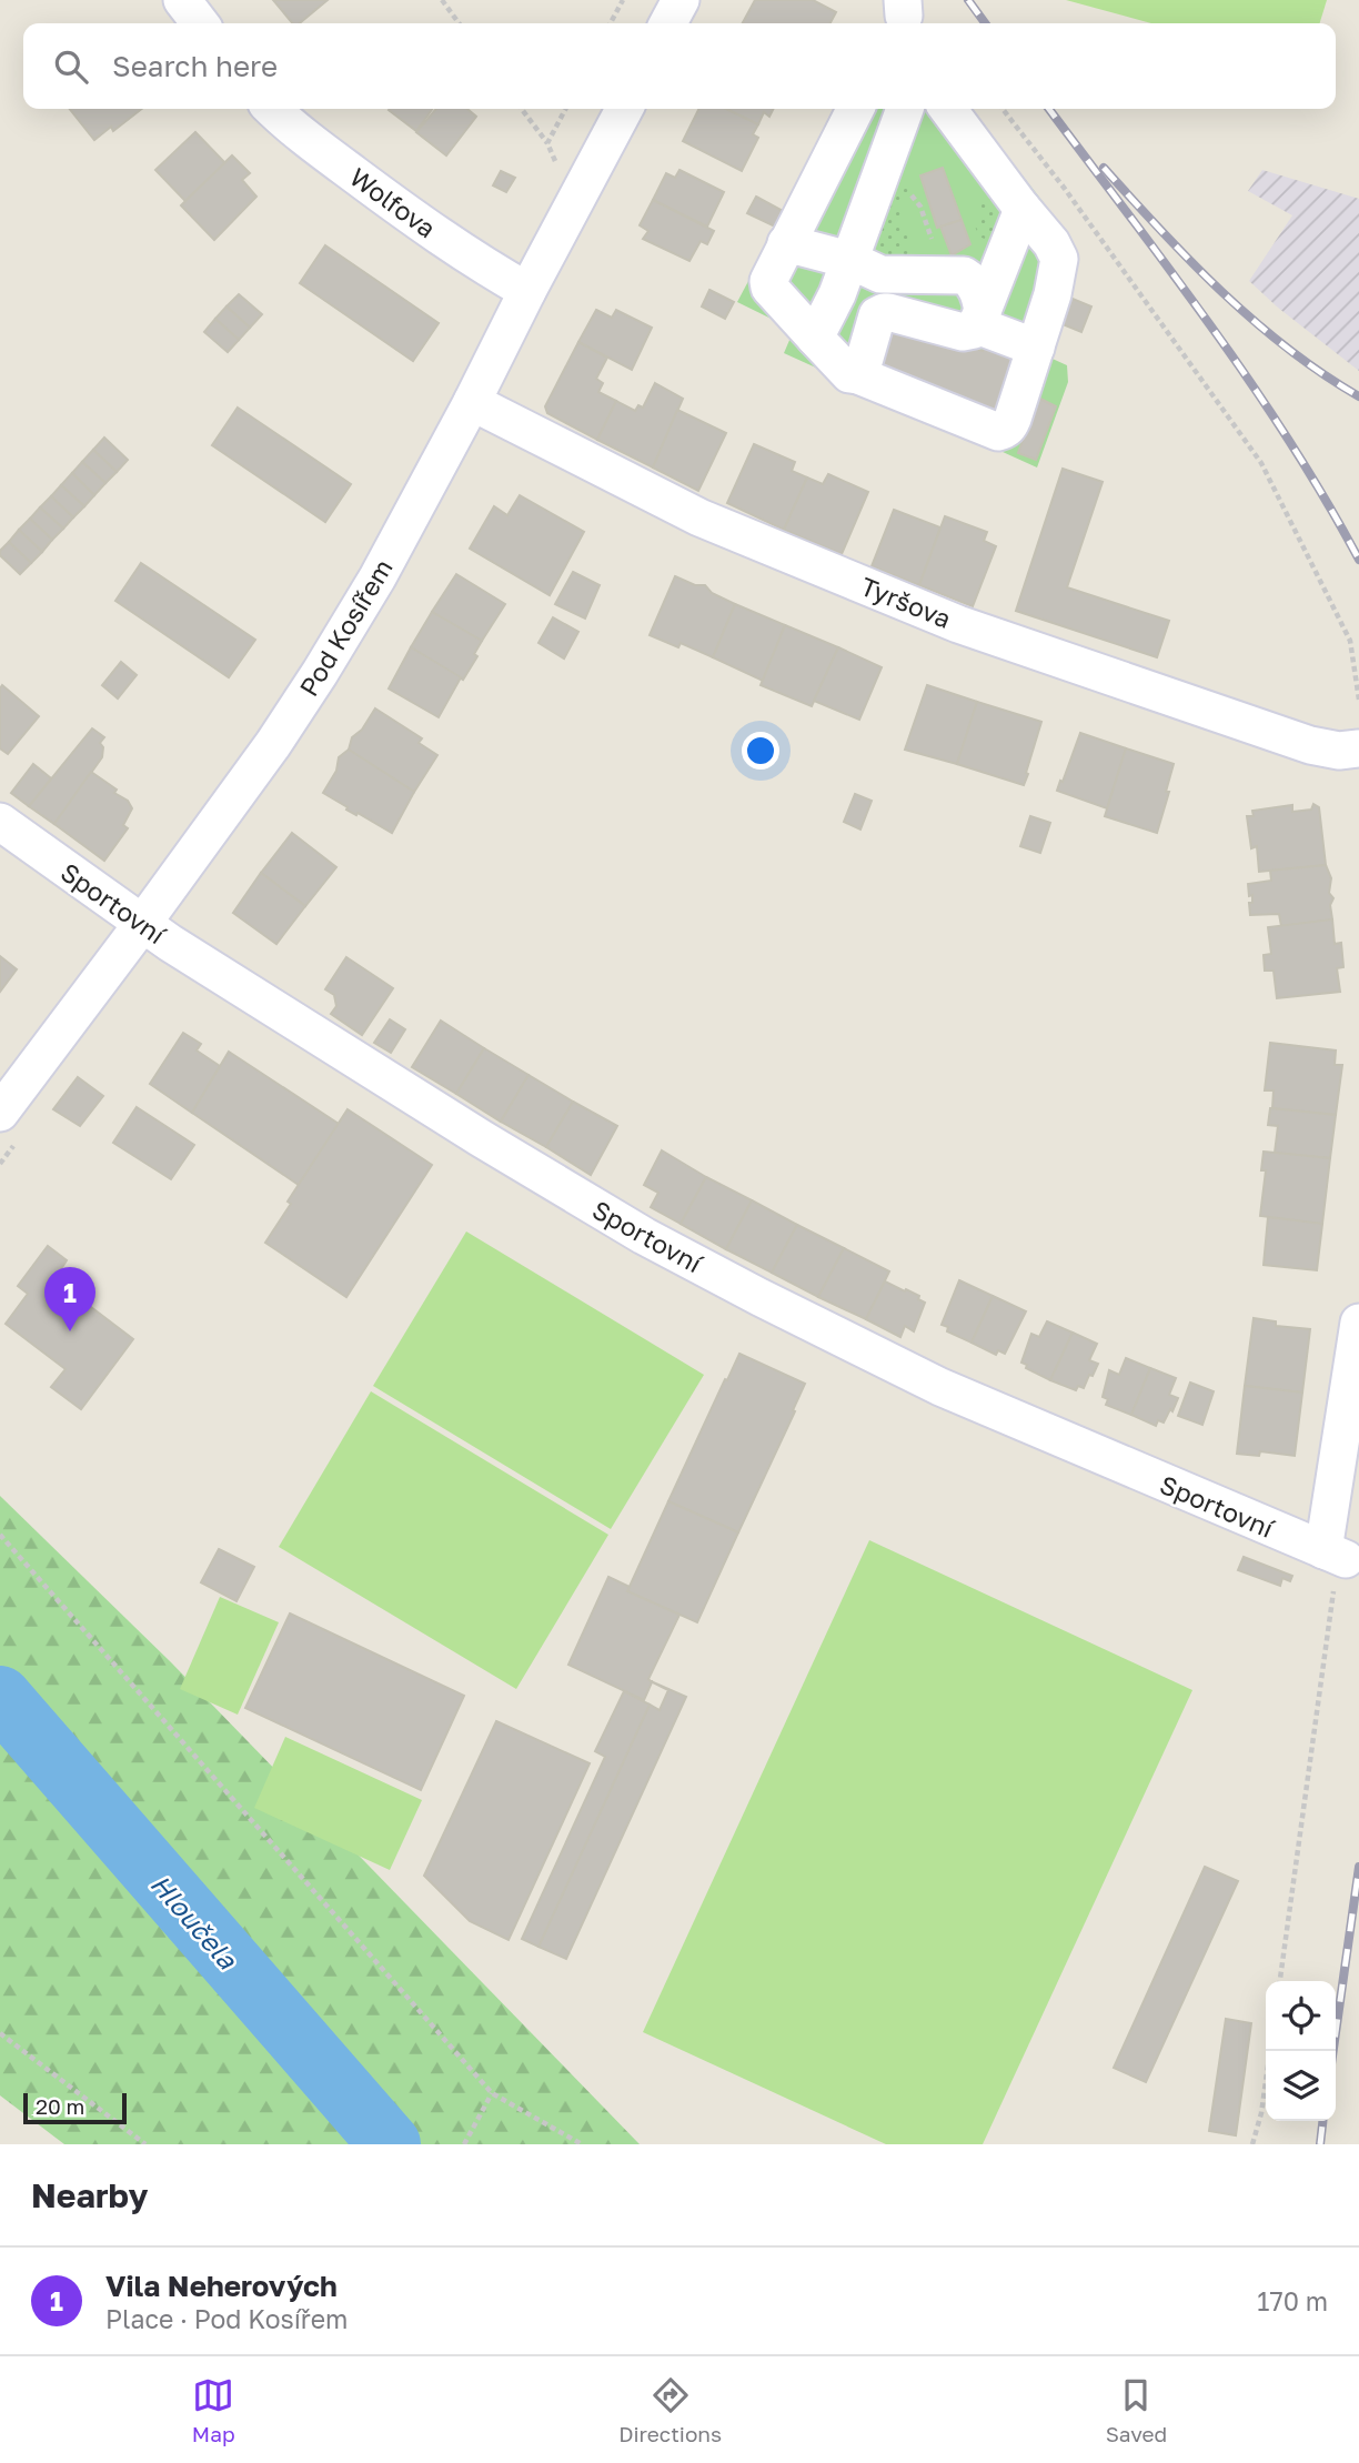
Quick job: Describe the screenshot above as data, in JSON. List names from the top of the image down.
{
  "streets": {
    "street": [
      "Wolfova",
      "Tyršova",
      "Pod Kosířem",
      "Sportovní"
    ]
  },
  "crossings": [
    ["Wolfova", "Pod Kosířem"],
    ["Tyršova", "Pod Kosířem"],
    ["Pod Kosířem", "Sportovní"]
  ],
  "water": ["Hloučela"],
  "scale_bar": "20 m",
  "page": {
    "search": "Search here",
    "pins": "1",
    "scale": "20 m",
    "heading": "Nearby",
    "list": [
      {
        "mark": "1",
        "name": "Vila Neherových",
        "note": "Place · Pod Kosířem",
        "value": "170 m"
      }
    ],
    "nav": ["Map", "Directions", "Saved"]
  }
}
